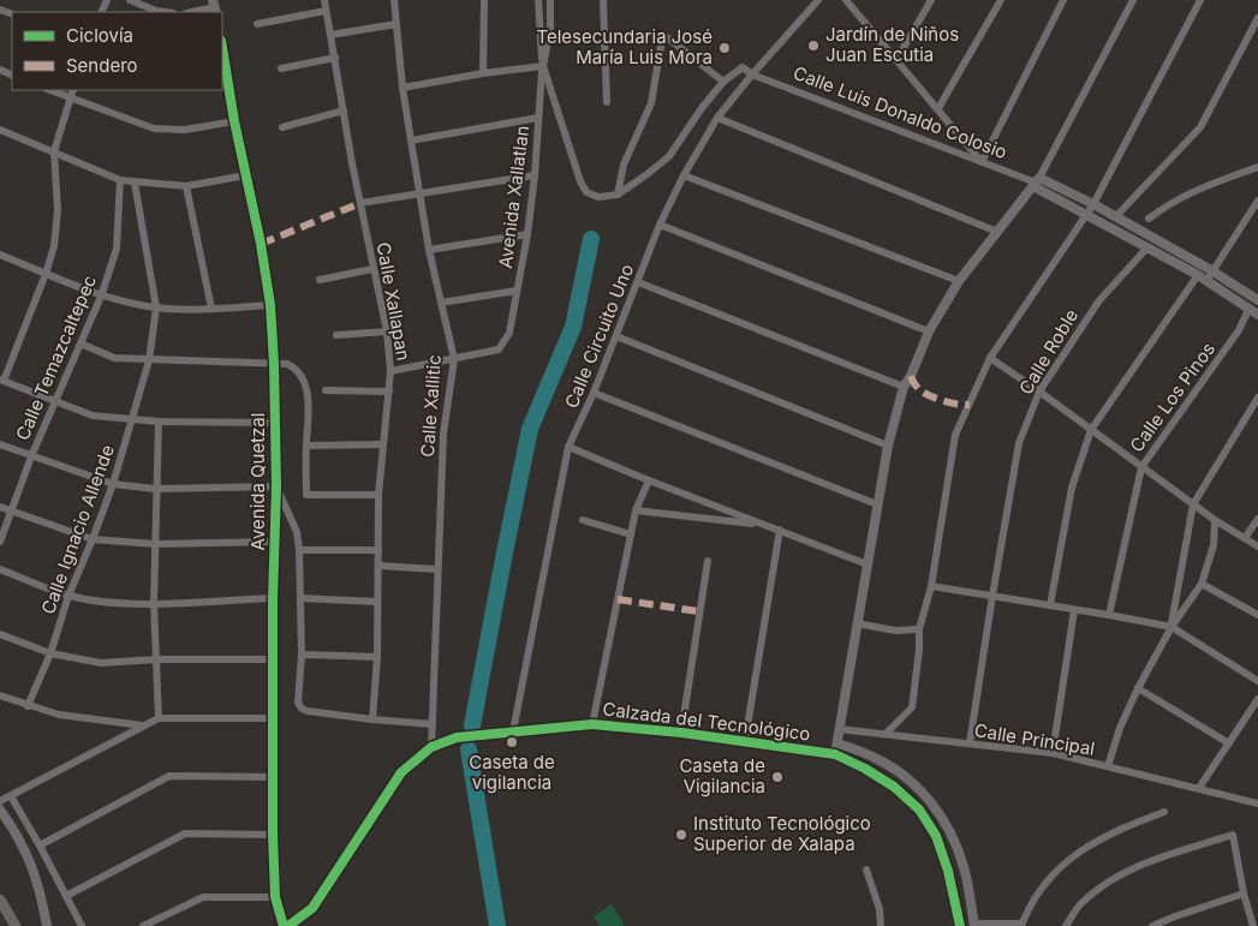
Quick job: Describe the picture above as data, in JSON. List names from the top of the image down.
{
  "streets": {
    "street": [
      "Calle Luis Donaldo Colosio",
      "Avenida Xallatlan",
      "Calle Xallapan",
      "Calle Circuito Uno",
      "Calle Roble",
      "Calle Temazcaltepec",
      "Calle Los Pinos",
      "Calle Xallitic",
      "Avenida Quetzal",
      "Calle Ignacio Allende",
      "Calzada del Tecnológico",
      "Calle Principal"
    ]
  },
  "crossings": [
    ["Calle Luis Donaldo Colosio", "Calle Circuito Uno"],
    ["Calle Luis Donaldo Colosio", "Calle Roble"],
    ["Calle Luis Donaldo Colosio", "Calle Los Pinos"],
    ["Avenida Xallatlan", "Calle Xallapan"],
    ["Avenida Xallatlan", "Calle Xallitic"],
    ["Calle Circuito Uno", "Calzada del Tecnológico"],
    ["Calle Roble", "Calle Principal"],
    ["Calle Xallitic", "Calzada del Tecnológico"]
  ],
  "places": [
    "Jardín de Niños Juan Escutia",
    "Telesecundaria José María Luis Mora",
    "Caseta de vigilancia",
    "Caseta de Vigilancia",
    "Instituto Tecnológico Superior de Xalapa"
  ],
  "legend": ["Ciclovía", "Sendero"]
}
